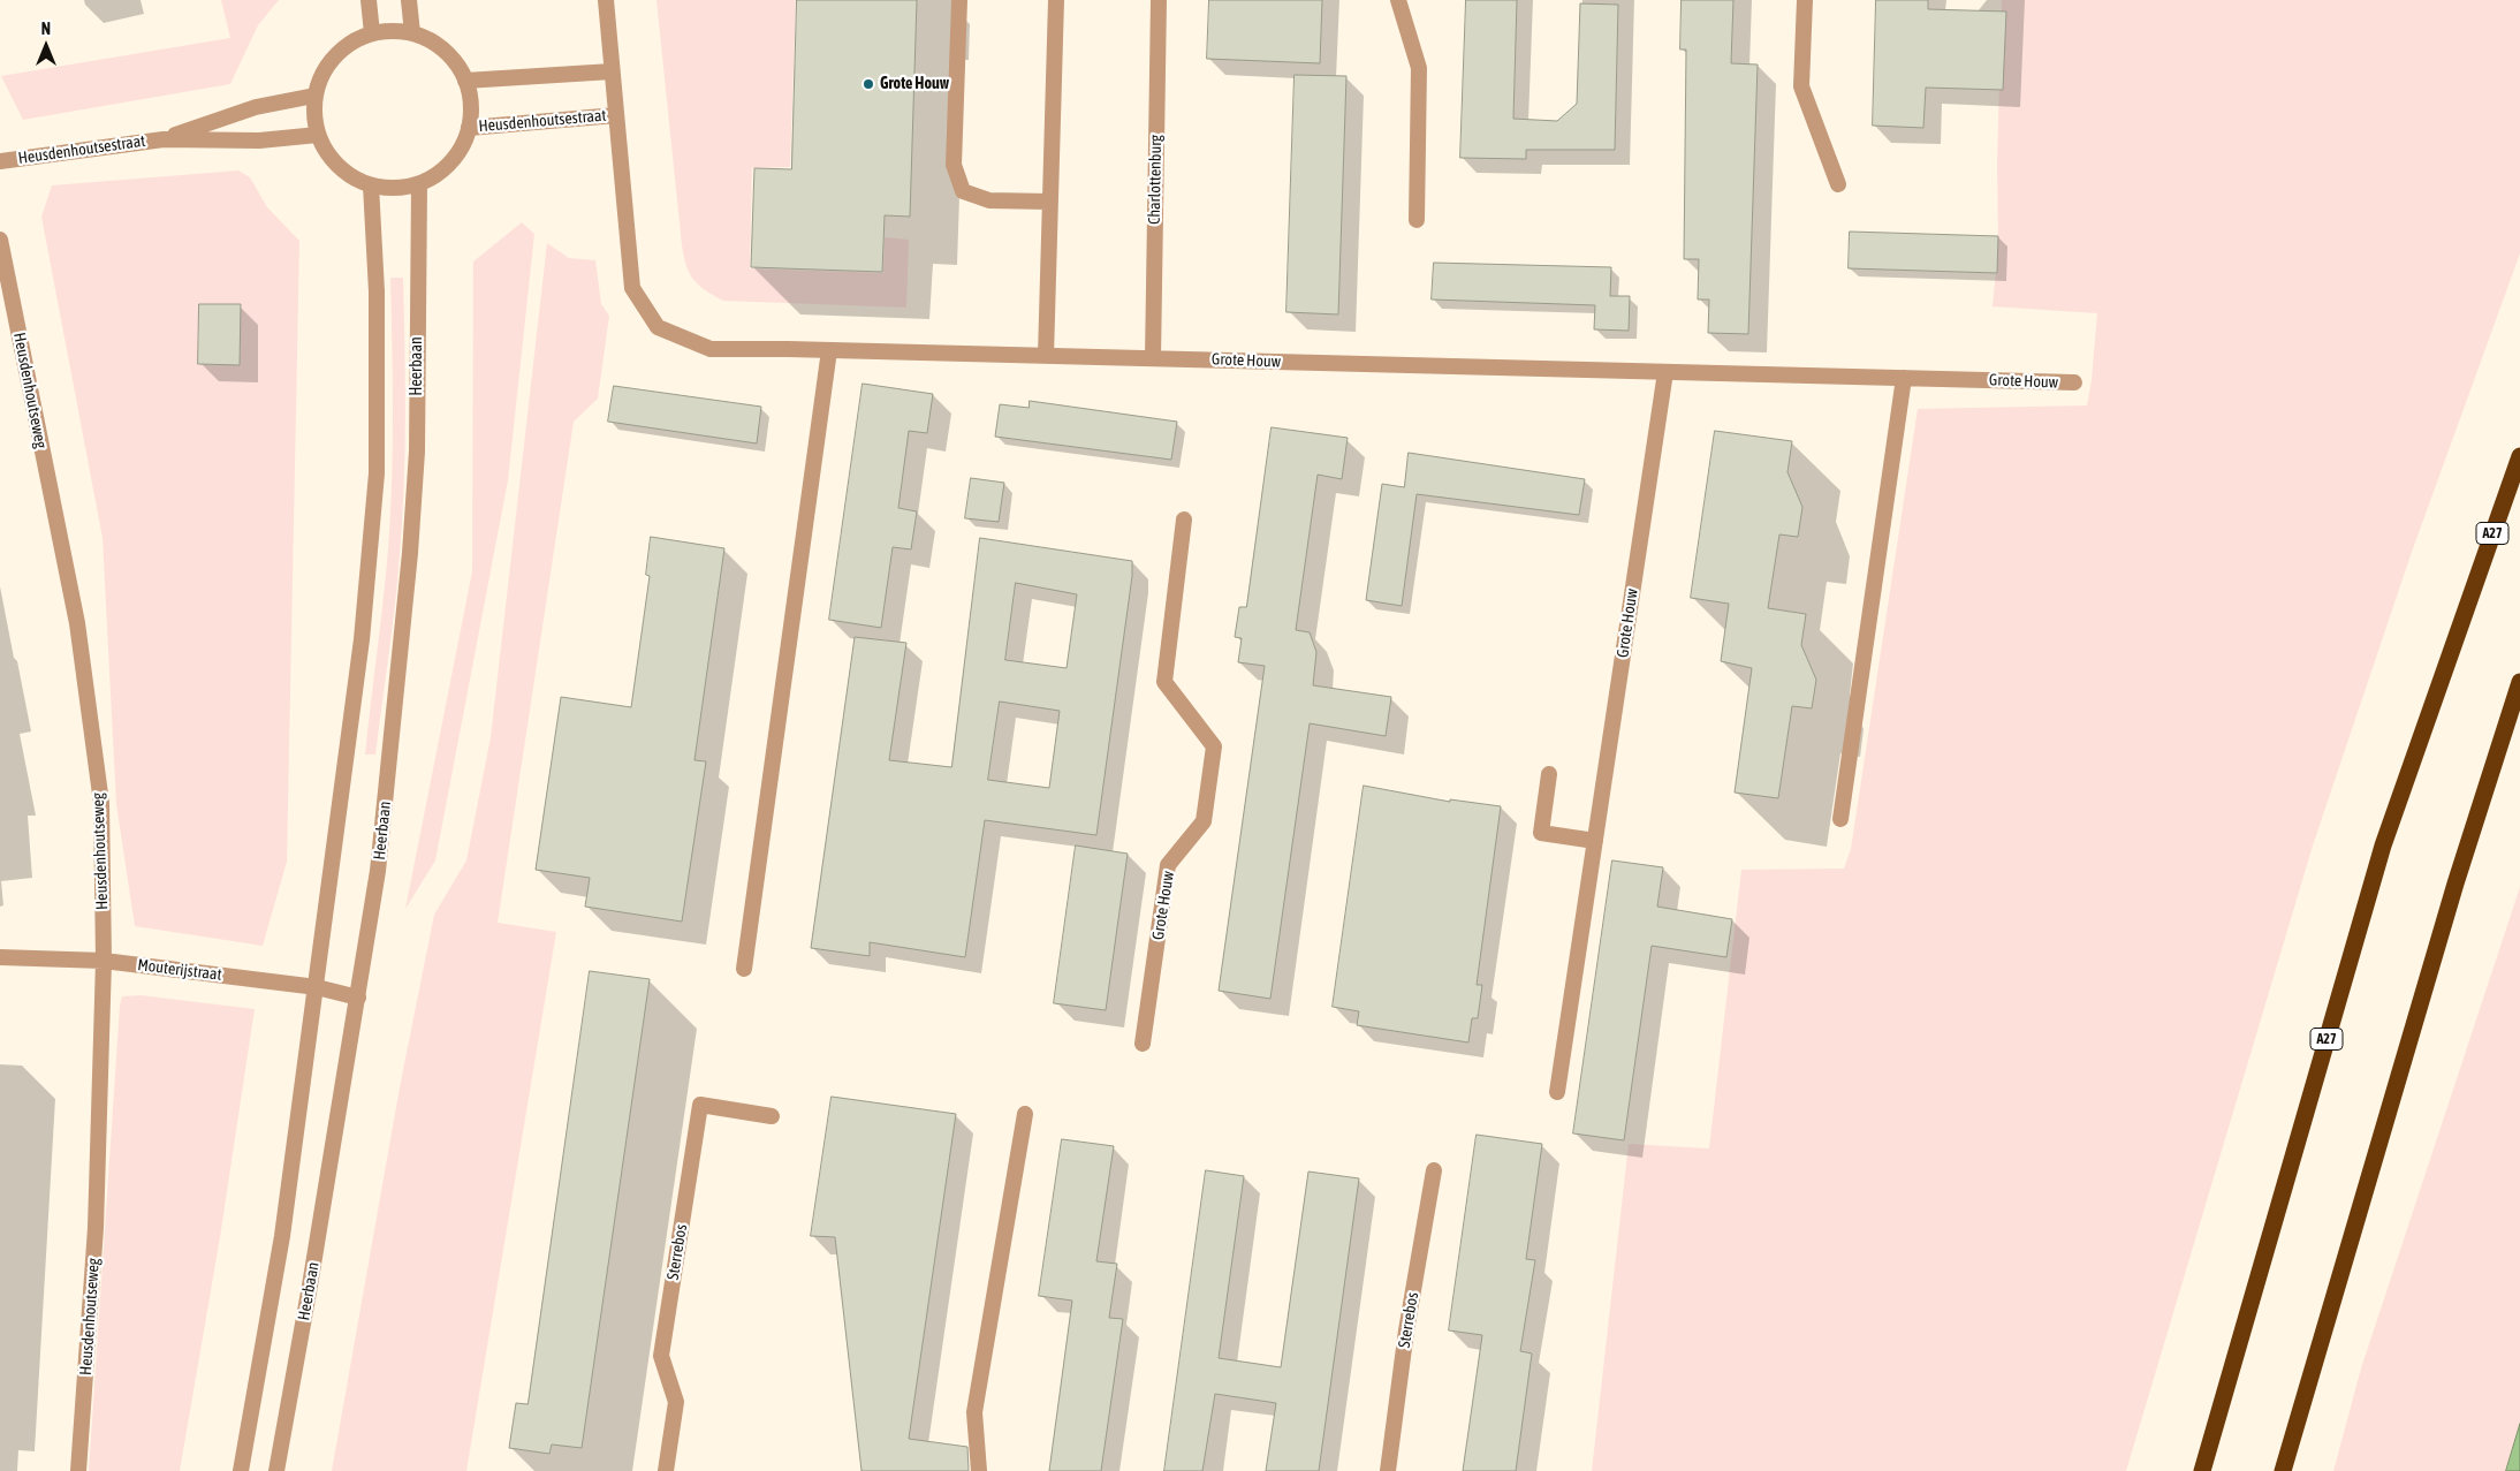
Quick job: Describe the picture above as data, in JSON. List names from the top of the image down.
{
  "streets": {
    "highway": ["A27"],
    "street": [
      "Heusdenhoutsestraat",
      "Charlottenburg",
      "Grote Houw",
      "Heerbaan",
      "Heusdenhoutseweg",
      "Mouterijstraat",
      "Sterrebos"
    ]
  },
  "crossings": [
    ["Heusdenhoutsestraat", "Grote Houw"],
    ["Heusdenhoutsestraat", "Heerbaan"],
    ["Charlottenburg", "Grote Houw"],
    ["Heerbaan", "Mouterijstraat"],
    ["Heusdenhoutseweg", "Mouterijstraat"]
  ],
  "places": ["Grote Houw"],
  "north": "top"
}
